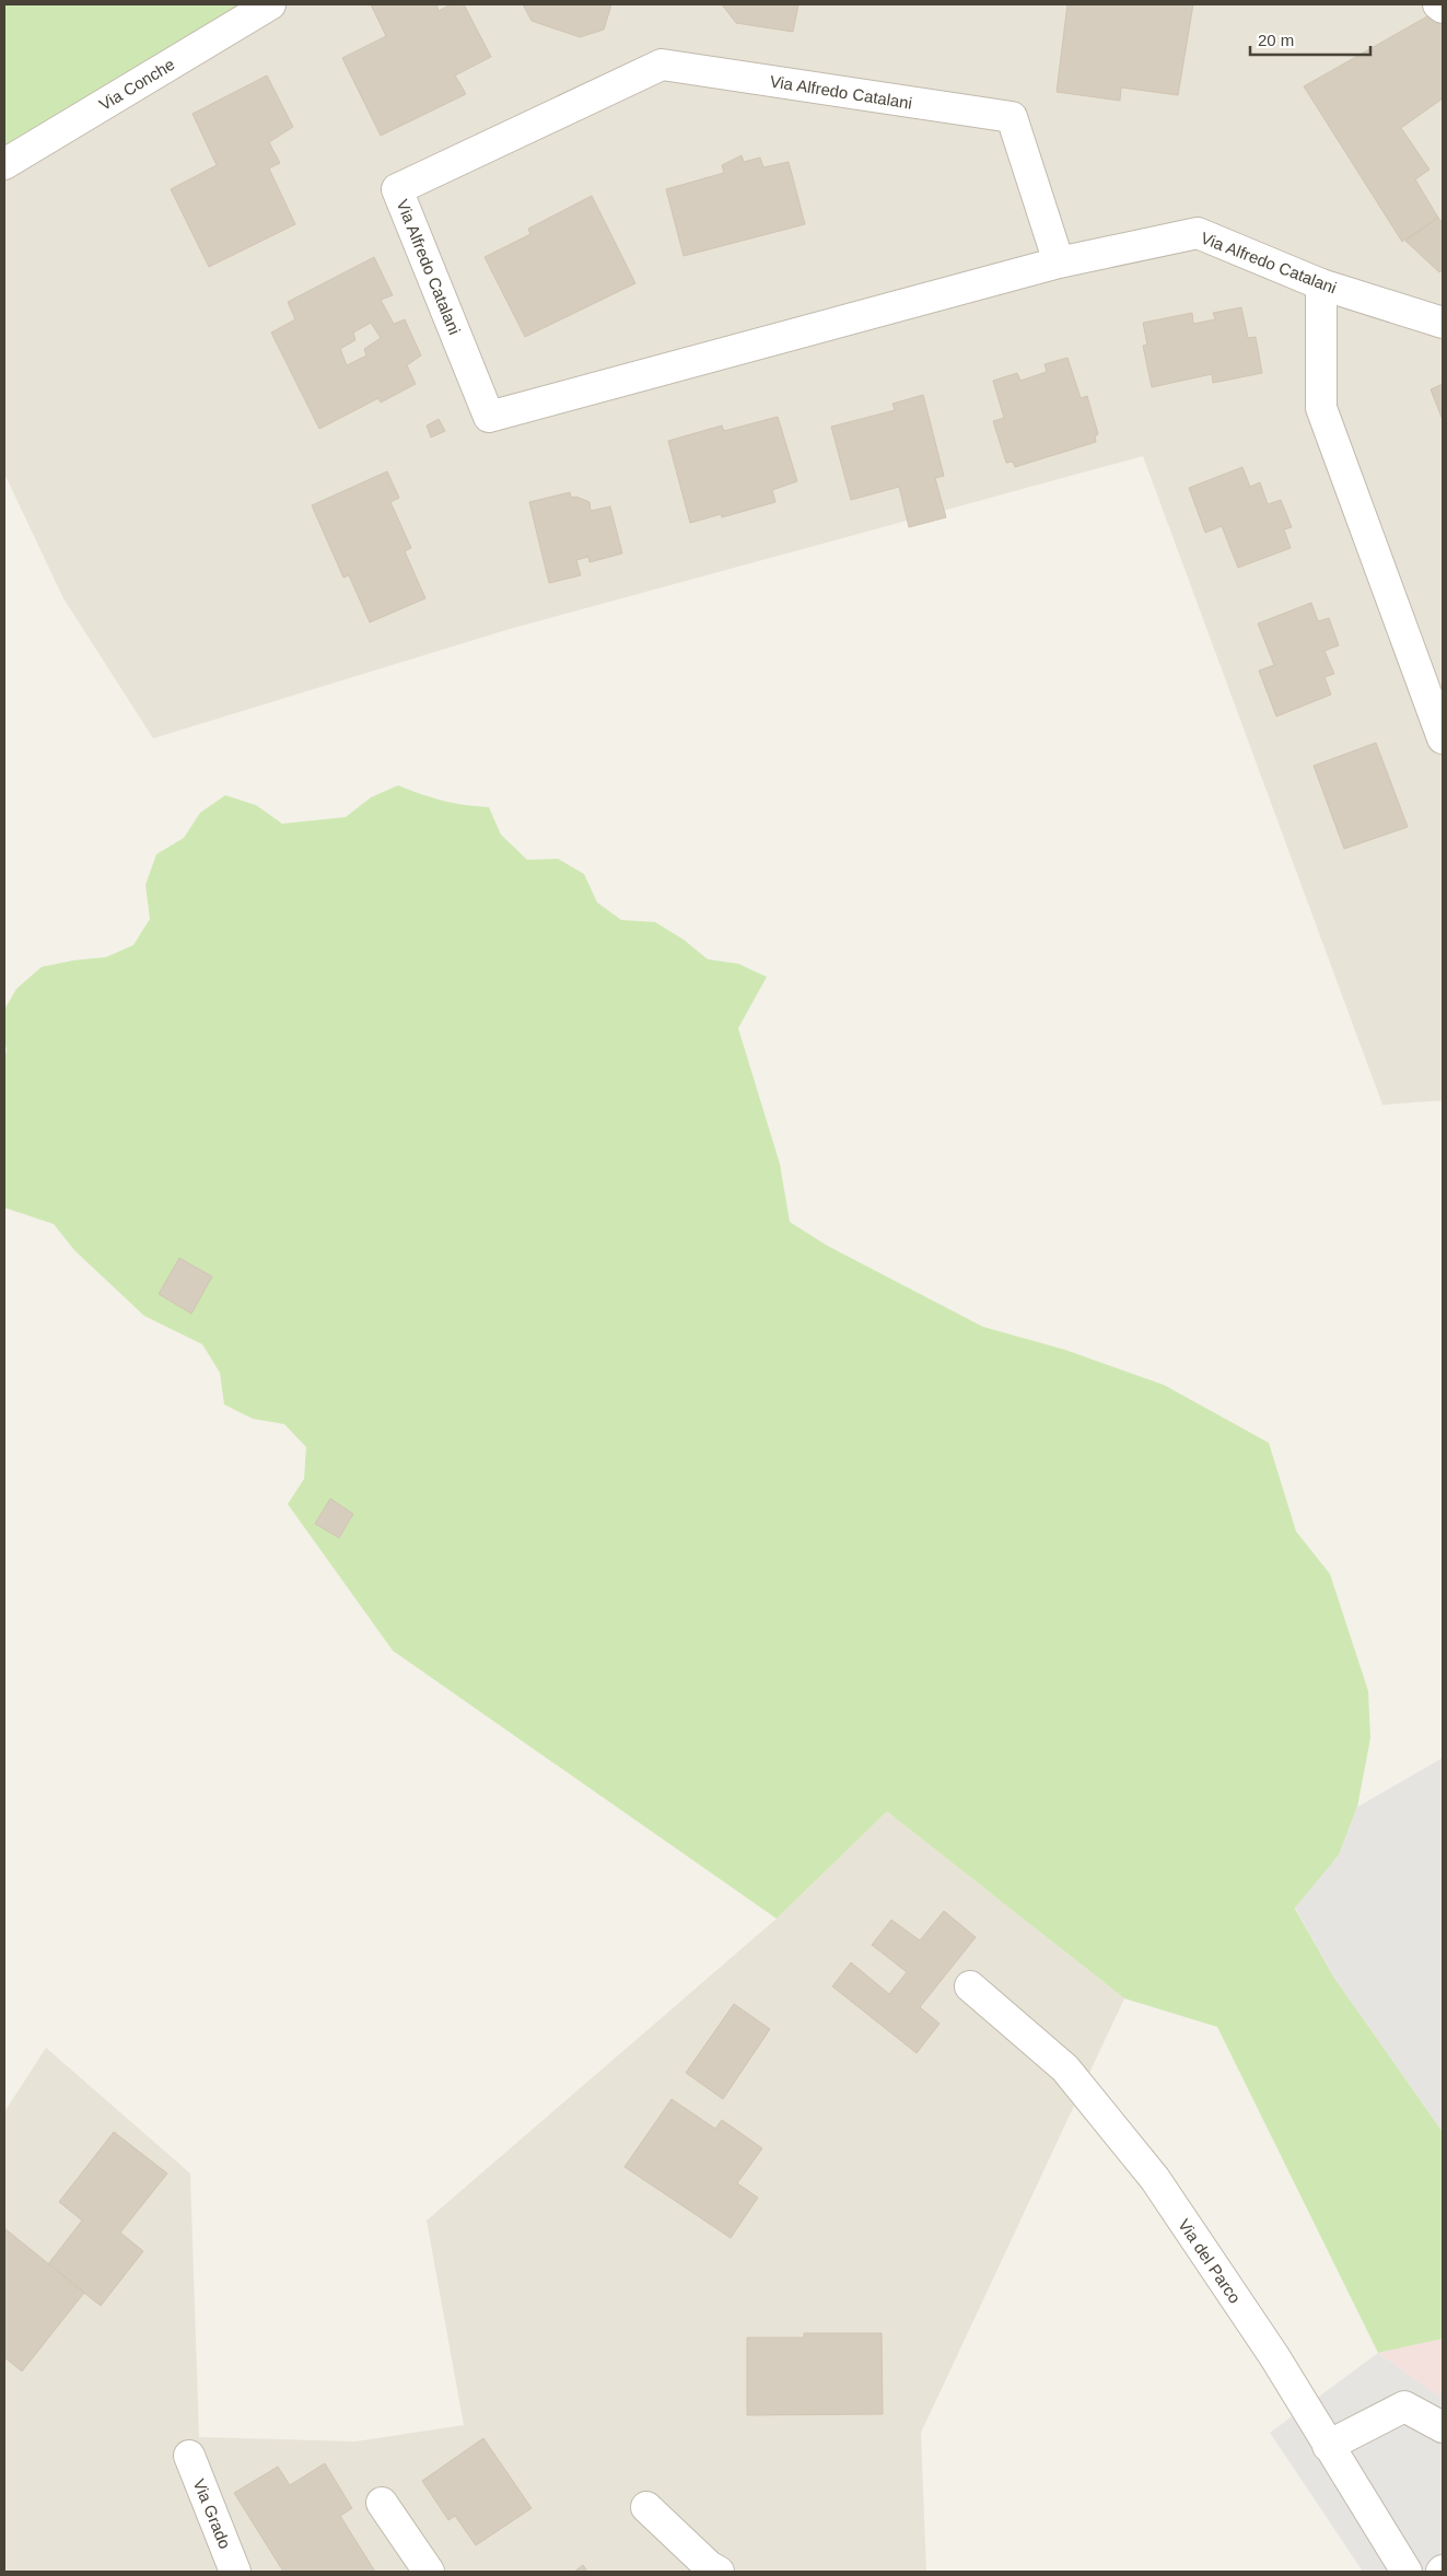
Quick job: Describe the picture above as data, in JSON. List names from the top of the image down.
{
  "streets": {
    "street": [
      "Via Conche",
      "Via Alfredo Catalani",
      "Via del Parco",
      "Via Grado"
    ]
  },
  "scale_bar": "20 m"
}
